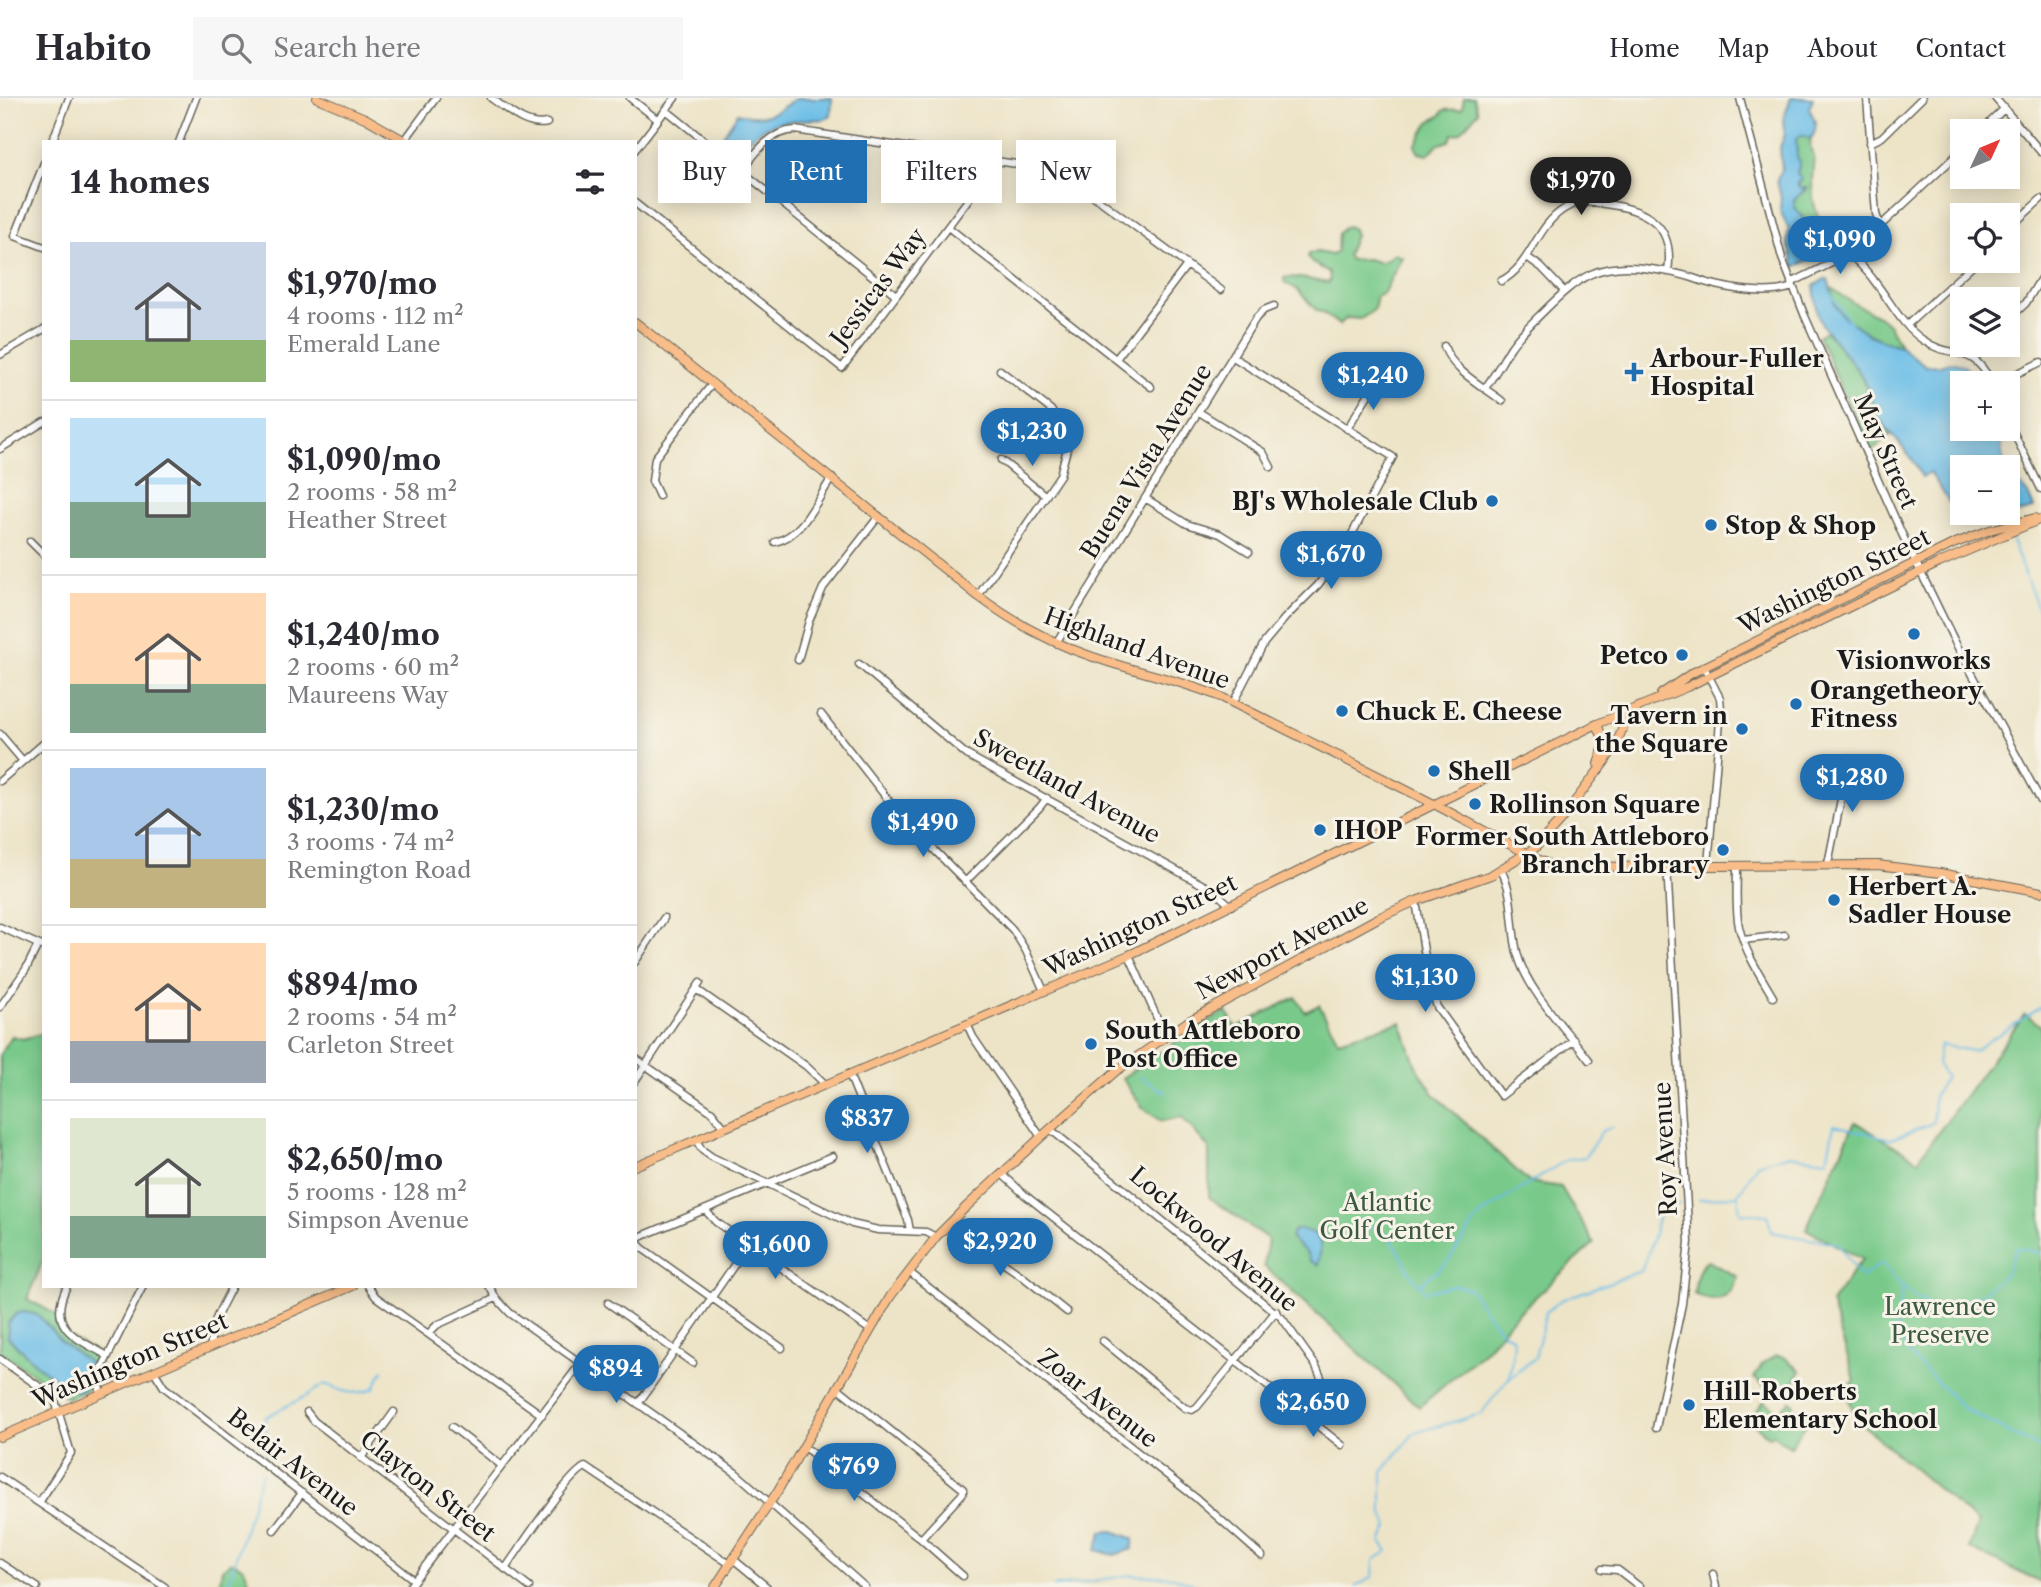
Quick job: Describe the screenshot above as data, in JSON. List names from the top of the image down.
{
  "streets": {
    "main road": ["Washington Street", "Highland Avenue", "Newport Avenue"],
    "street": [
      "Jessicas Way",
      "May Street",
      "Buena Vista Avenue",
      "Sweetland Avenue",
      "Roy Avenue",
      "Lockwood Avenue",
      "Zoar Avenue",
      "Belair Avenue",
      "Clayton Street"
    ]
  },
  "crossings": [
    ["May Street", "Washington Street"],
    ["Buena Vista Avenue", "Highland Avenue"],
    ["Washington Street", "Highland Avenue"],
    ["Washington Street", "Sweetland Avenue"],
    ["Washington Street", "Belair Avenue"],
    ["Highland Avenue", "Newport Avenue"],
    ["Newport Avenue", "Lockwood Avenue"],
    ["Newport Avenue", "Zoar Avenue"]
  ],
  "parks": ["Atlantic Golf Center", "Lawrence Preserve"],
  "places": {
    "health": ["Arbour-Fuller Hospital"],
    "other": [
      "BJ's Wholesale Club",
      "Stop & Shop",
      "Visionworks",
      "Petco",
      "Orangetheory Fitness",
      "Chuck E. Cheese",
      "Tavern in the Square",
      "Shell",
      "Rollinson Square",
      "IHOP",
      "Former South Attleboro Branch Library",
      "Herbert A. Sadler House",
      "South Attleboro Post Office",
      "Hill-Roberts Elementary School"
    ]
  },
  "north": "top right",
  "page": {
    "header": "Habito",
    "search": "Search here",
    "nav": [
      "Home",
      "Map",
      "About",
      "Contact"
    ],
    "map_buttons": ["+", "−"],
    "chip": [
      "Buy",
      "Rent",
      "Filters",
      "New"
    ],
    "heading": "14 homes",
    "price": [
      "$1,970",
      "$1,090",
      "$1,240",
      "$1,230",
      "$1,670",
      "$1,280",
      "$1,490",
      "$1,130",
      "$837",
      "$2,920",
      "$1,600",
      "$894",
      "$2,650",
      "$769"
    ],
    "list": [
      {
        "name": "$1,970/mo",
        "note": "4 rooms · 112 m² · Emerald Lane"
      },
      {
        "name": "$1,090/mo",
        "note": "2 rooms · 58 m² · Heather Street"
      },
      {
        "name": "$1,240/mo",
        "note": "2 rooms · 60 m² · Maureens Way"
      },
      {
        "name": "$1,230/mo",
        "note": "3 rooms · 74 m² · Remington Road"
      },
      {
        "name": "$894/mo",
        "note": "2 rooms · 54 m² · Carleton Street"
      },
      {
        "name": "$2,650/mo",
        "note": "5 rooms · 128 m² · Simpson Avenue"
      }
    ]
  }
}
